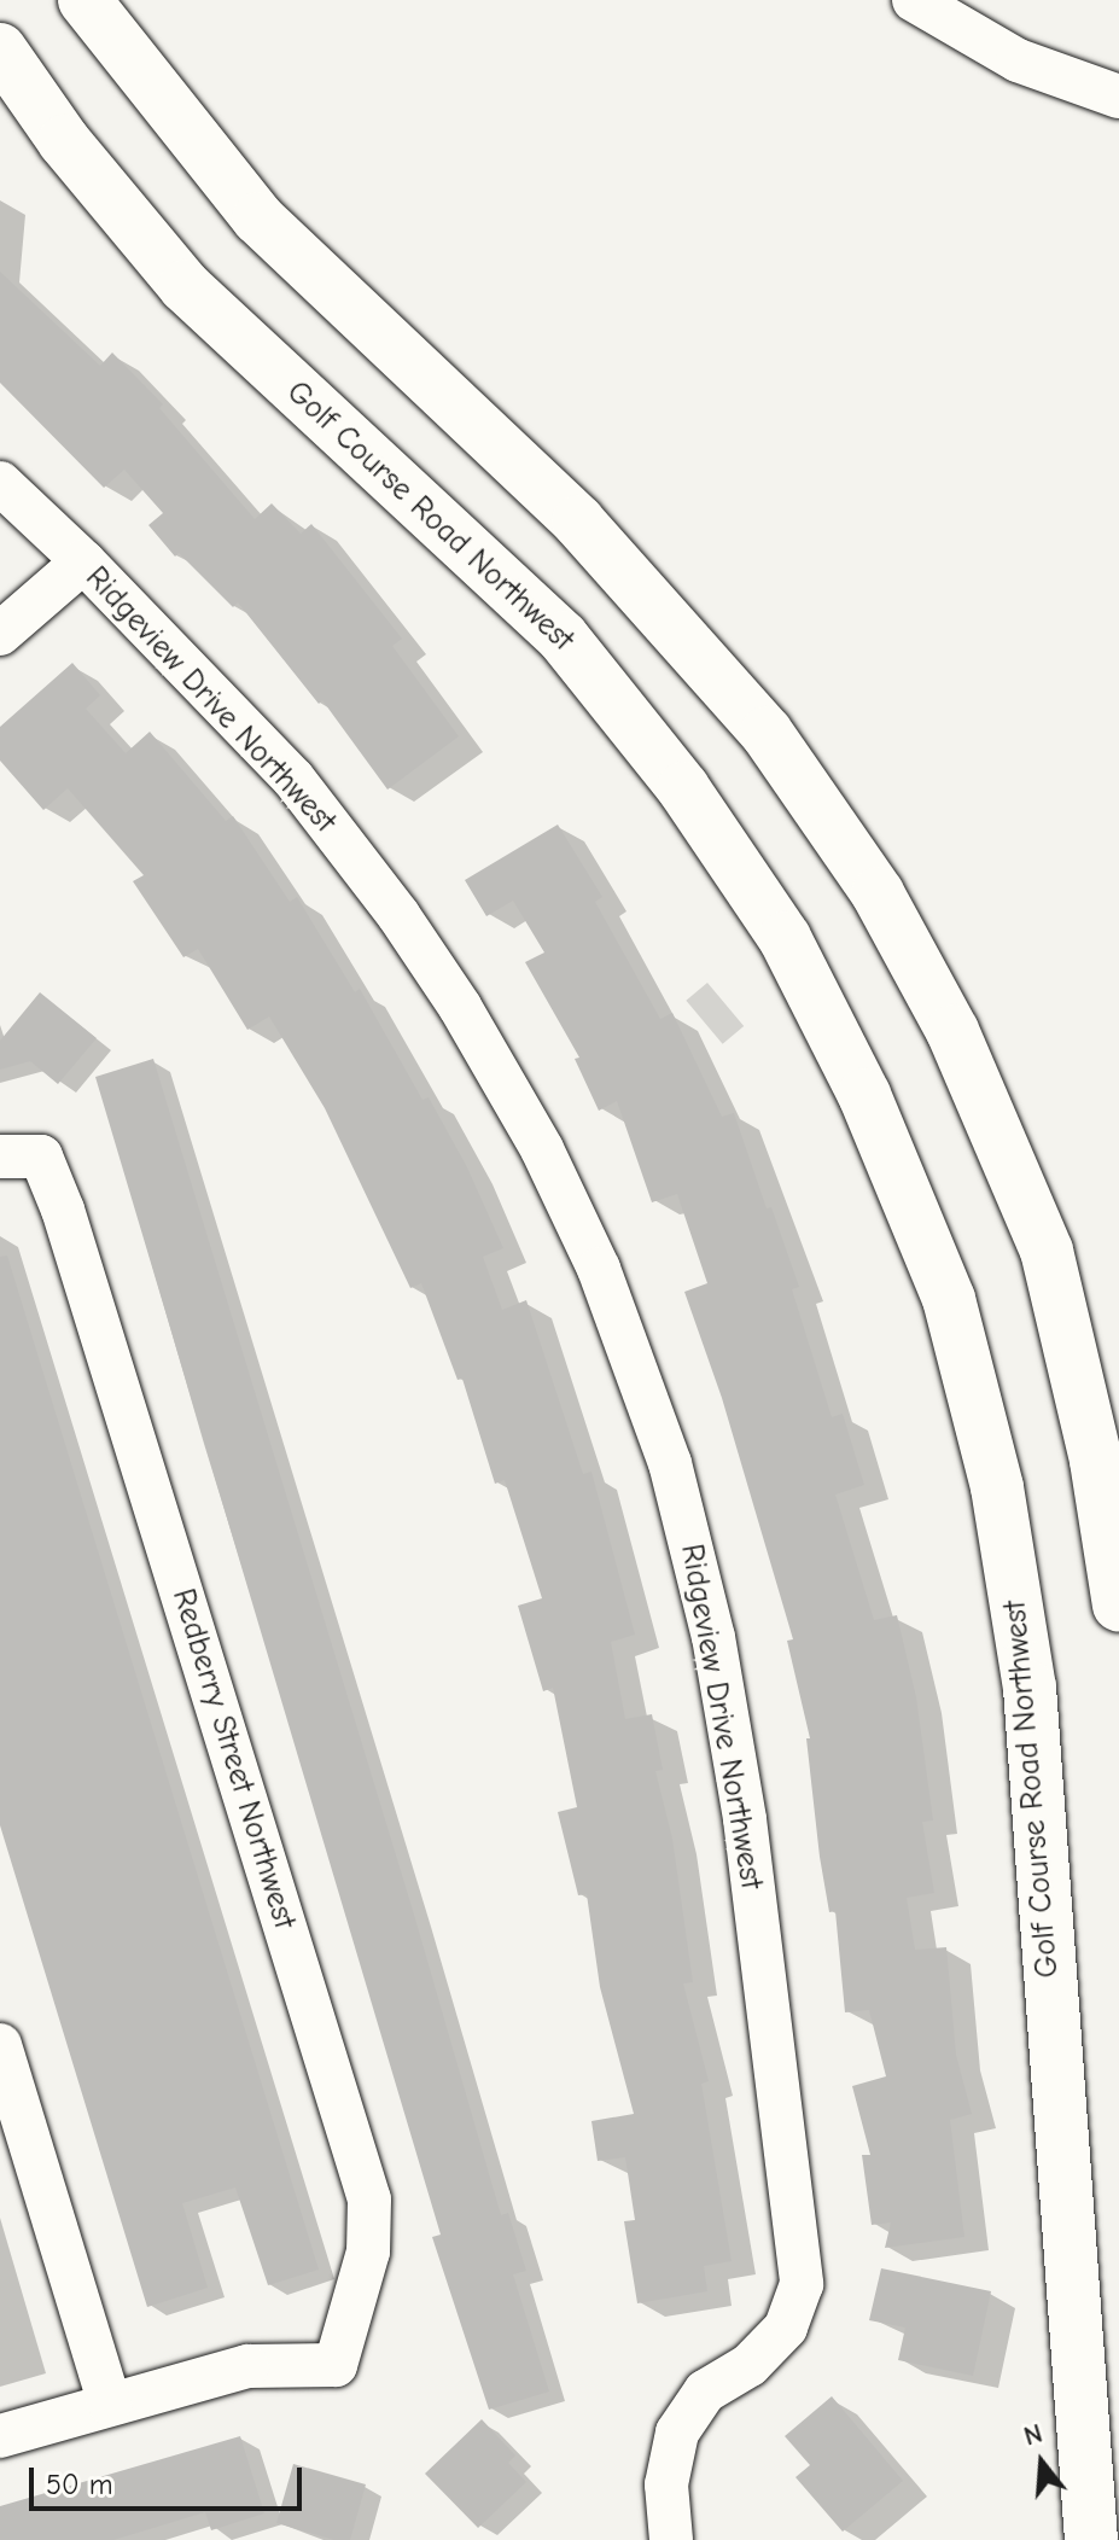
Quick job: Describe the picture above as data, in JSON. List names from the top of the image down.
{
  "streets": {
    "main road": ["Golf Course Road Northwest"],
    "street": ["Ridgeview Drive Northwest", "Redberry Street Northwest"]
  },
  "scale_bar": "50 m",
  "north": "top"
}
